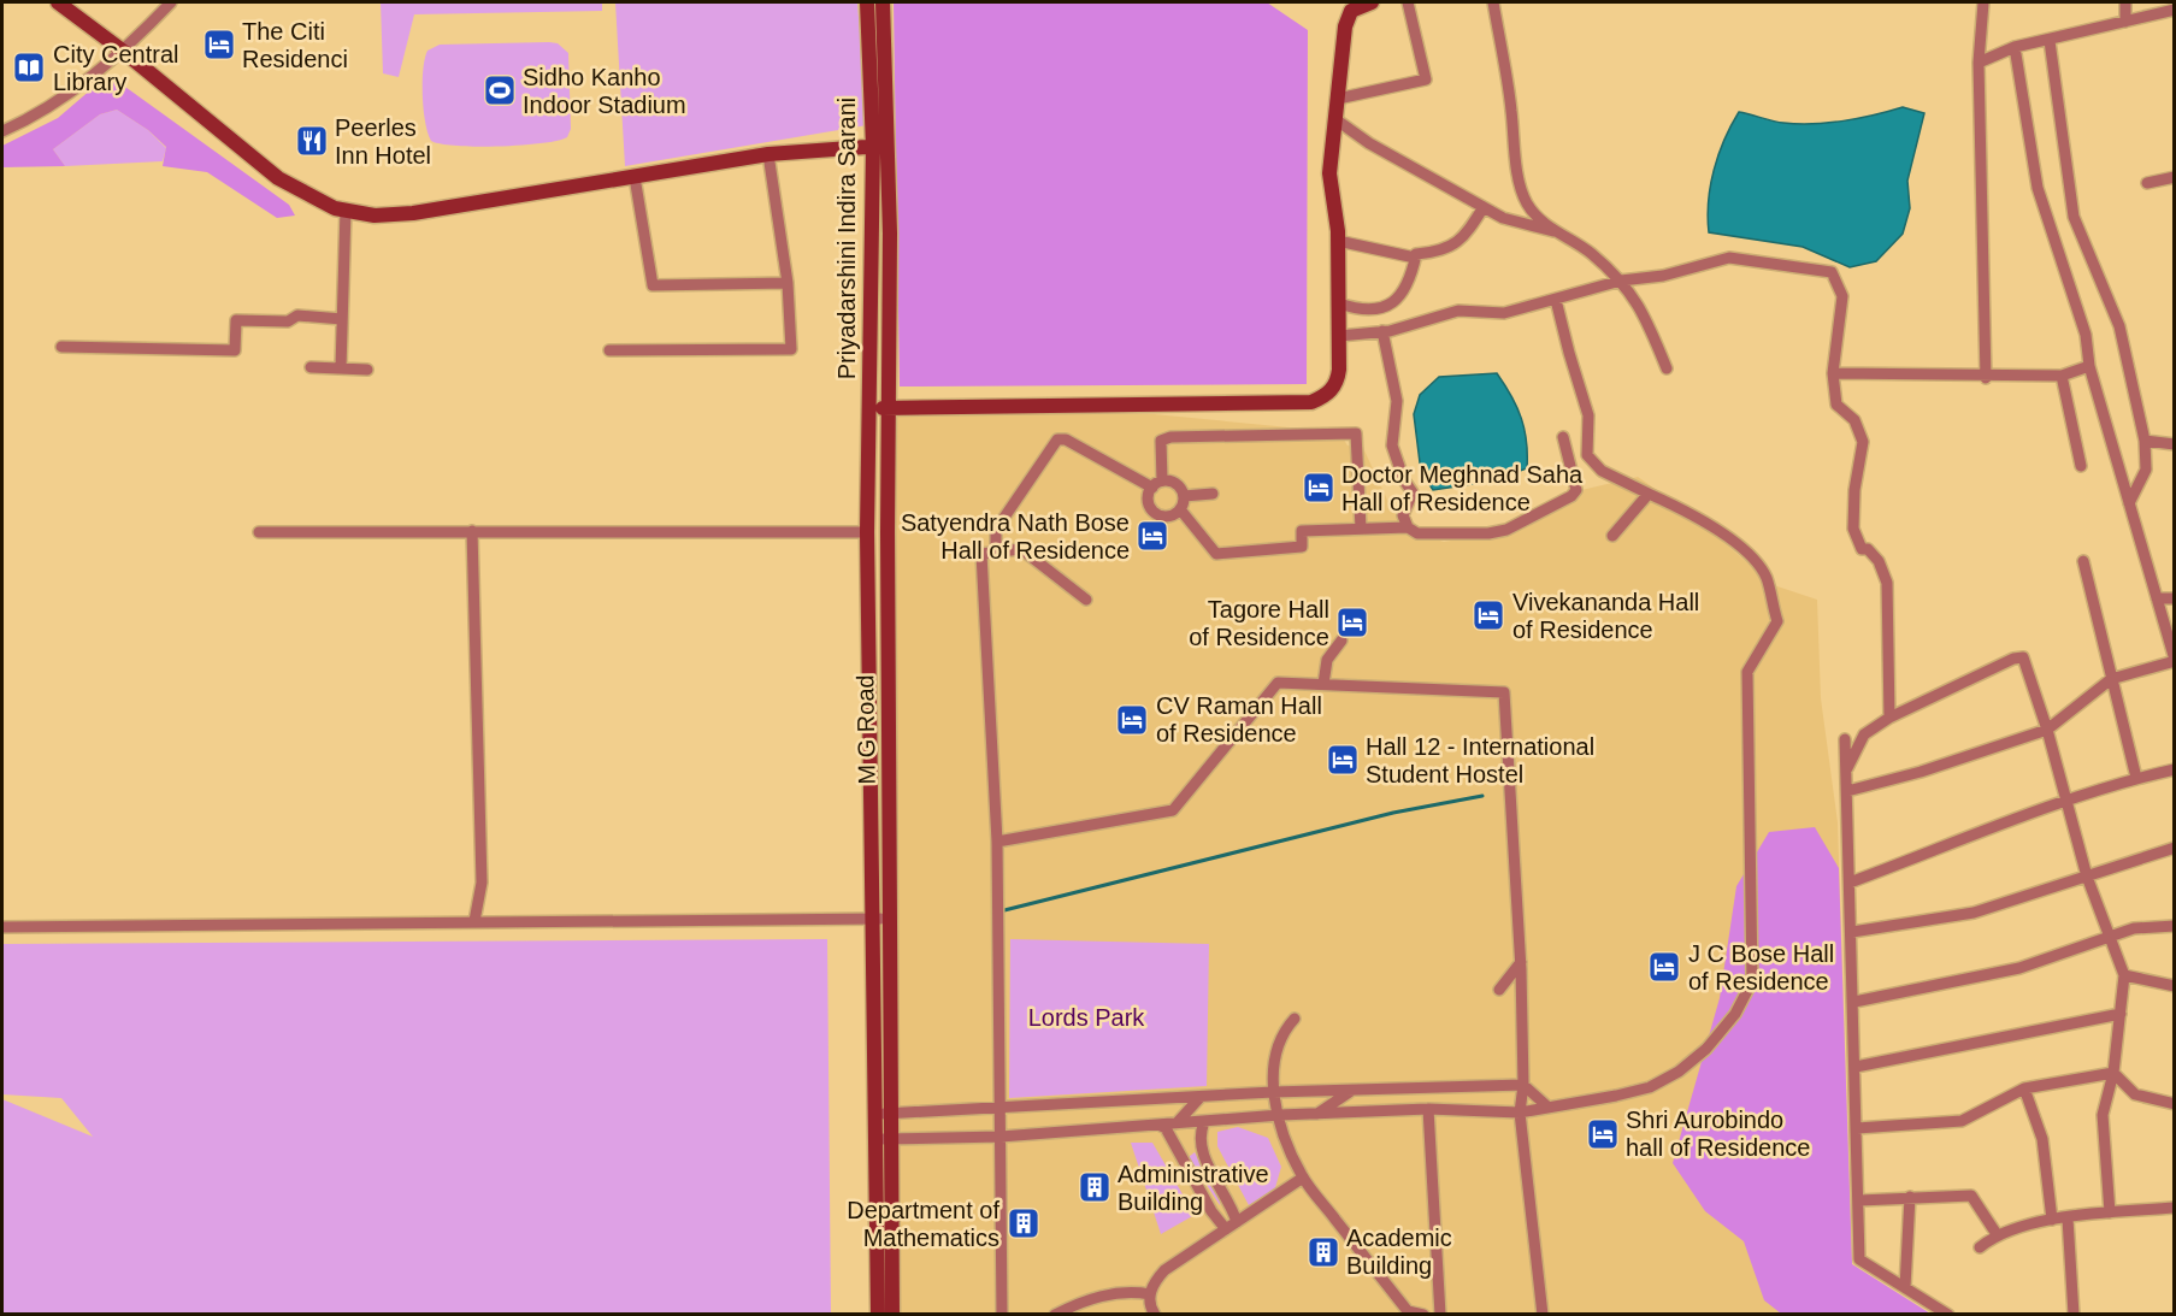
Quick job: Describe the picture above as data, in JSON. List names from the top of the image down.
{
  "streets": {
    "street": ["Priyadarshini Indira Sarani", "M G Road"]
  },
  "crossings": [
    ["Priyadarshini Indira Sarani", "M G Road"]
  ],
  "parks": ["Lords Park"],
  "places": {
    "hotel": [
      "The Citi Residenci",
      "Doctor Meghnad Saha Hall of Residence",
      "Satyendra Nath Bose Hall of Residence",
      "Vivekananda Hall of Residence",
      "Tagore Hall of Residence",
      "CV Raman Hall of Residence",
      "Hall 12 - International Student Hostel",
      "J C Bose Hall of Residence",
      "Shri Aurobindo hall of Residence"
    ],
    "library": ["City Central Library"],
    "sports": ["Sidho Kanho Indoor Stadium"],
    "restaurant": ["Peerles Inn Hotel"],
    "building": ["Administrative Building", "Department of Mathematics", "Academic Building"]
  }
}
